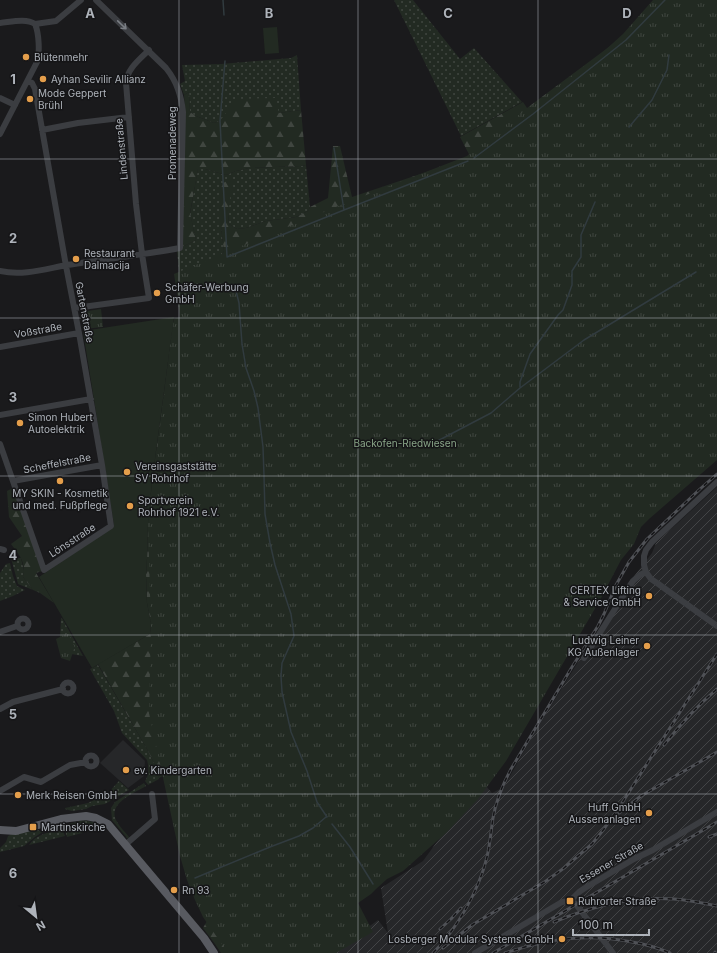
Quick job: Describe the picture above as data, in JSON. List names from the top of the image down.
{
  "streets": {
    "street": [
      "Promenadeweg",
      "Lindenstraße",
      "Gartenstraße",
      "Voßstraße",
      "Scheffelstraße",
      "Lönsstraße",
      "Essener Straße"
    ]
  },
  "crossings": [
    ["Promenadeweg", "Lindenstraße"],
    ["Lindenstraße", "Gartenstraße"],
    ["Gartenstraße", "Voßstraße"],
    ["Gartenstraße", "Scheffelstraße"],
    ["Gartenstraße", "Lönsstraße"],
    ["Scheffelstraße", "Lönsstraße"]
  ],
  "parks": ["Backofen-Riedwiesen"],
  "places": {
    "other": [
      "Blütenmehr",
      "Ayhan Sevilir Allianz",
      "Mode Geppert Brühl",
      "Restaurant Dalmacija",
      "Schäfer-Werbung GmbH",
      "Simon Hubert Autoelektrik",
      "Vereinsgaststätte SV Rohrhof",
      "MY SKIN - Kosmetik und med. Fußpflege",
      "Sportverein Rohrhof 1921 e.V.",
      "CERTEX Lifting & Service GmbH",
      "Ludwig Leiner KG Außenlager",
      "ev. Kindergarten",
      "Merk Reisen GmbH",
      "Huff GmbH Aussenanlagen",
      "Rn 93",
      "Losberger Modular Systems GmbH"
    ],
    "transit": ["Martinskirche", "Ruhrorter Straße"]
  },
  "scale_bar": "100 m",
  "north": "bottom right",
  "grid": {
    "columns": [
      "A",
      "B",
      "C",
      "D"
    ],
    "rows": [
      "1",
      "2",
      "3",
      "4",
      "5",
      "6"
    ]
  }
}
